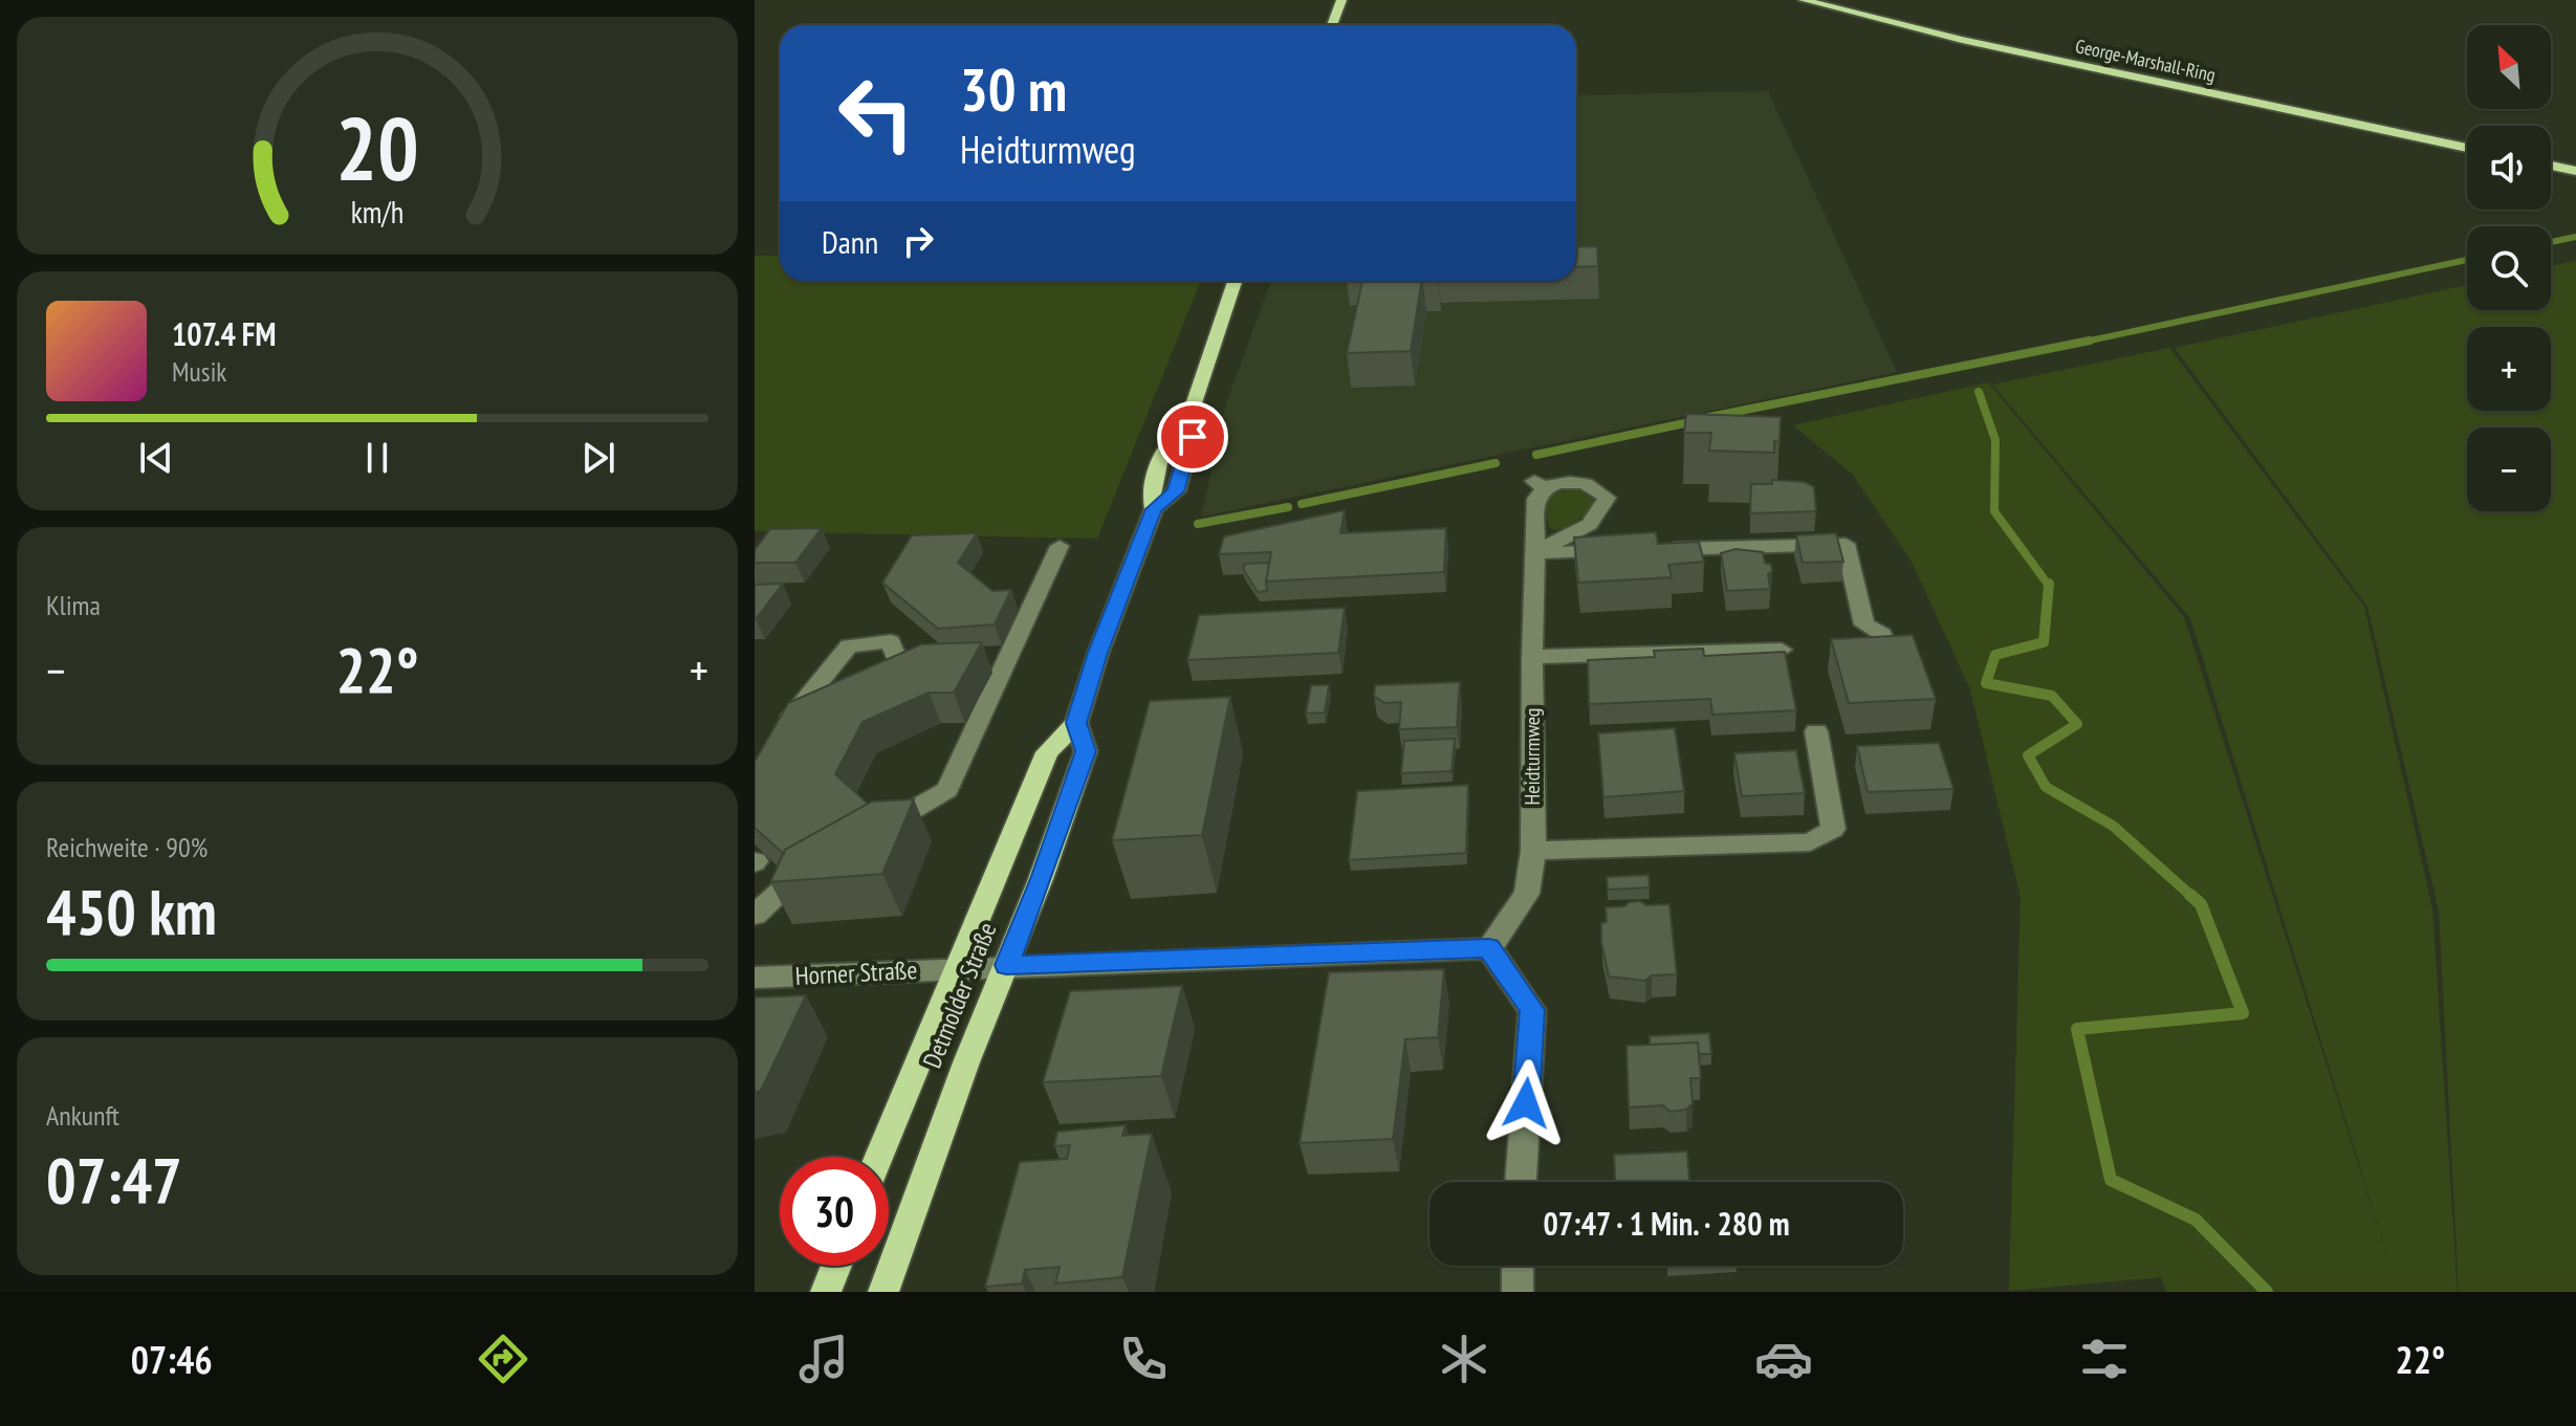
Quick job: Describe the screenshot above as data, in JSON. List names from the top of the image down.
{
  "streets": {
    "main road": ["George-Marshall-Ring", "Detmolder Straße"],
    "street": ["Heidturmweg", "Horner Straße"]
  },
  "crossings": [
    ["Horner Straße", "Detmolder Straße"]
  ],
  "north": "top left",
  "page": {
    "map_buttons": ["+", "−"],
    "turn": ["30 m", "Heidturmweg"],
    "then": "Dann",
    "song": ["107.4 FM", "Musik"],
    "tile": [
      "Klima",
      ["Reichweite · 90%", "450 km"],
      ["Ankunft", "07:47"]
    ],
    "heat": ["−", "22°", "+"],
    "limit": "30",
    "trip": "07:47 · 1 Min. · 280 m",
    "tabs": ["07:46", "22°"],
    "gauge": ["20", "km/h"]
  }
}
